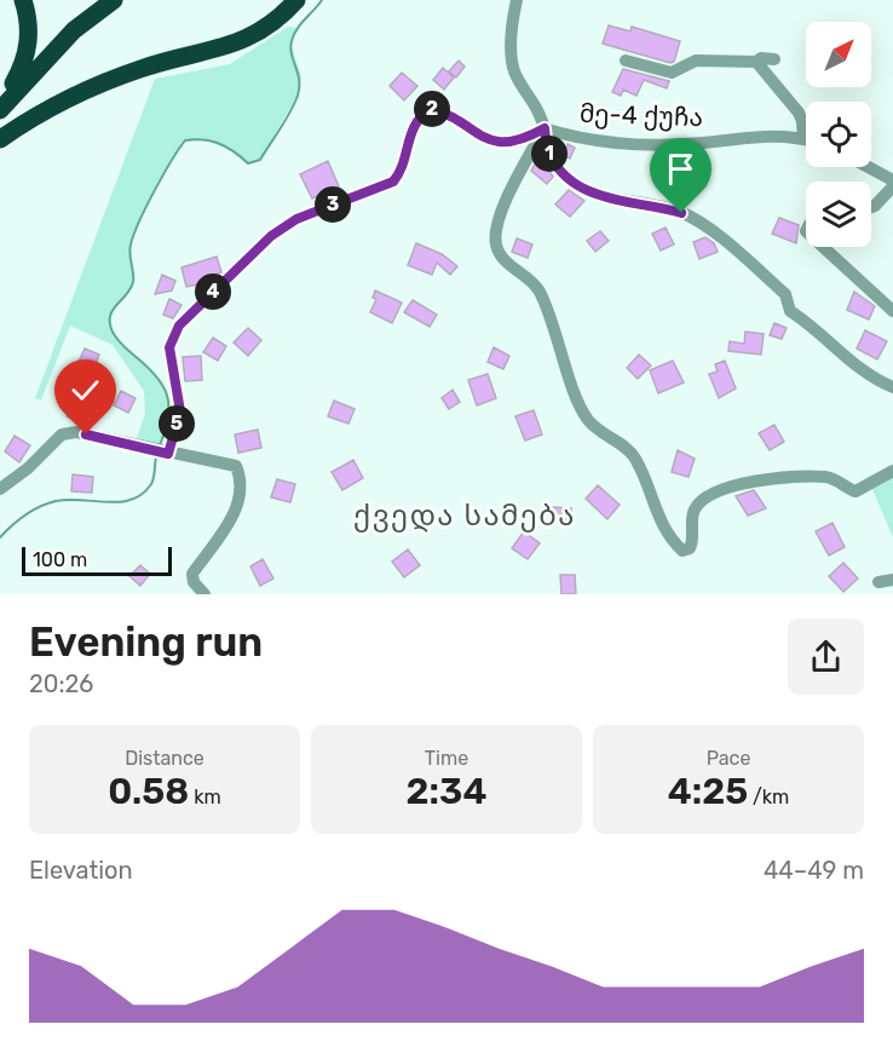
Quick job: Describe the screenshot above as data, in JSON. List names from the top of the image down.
{
  "streets": {
    "street": ["მე-4 ქუჩა"]
  },
  "districts": ["ქვედა სამება"],
  "scale_bar": "100 m",
  "north": "top right",
  "page": {
    "pins": [
      "2",
      "1",
      "3",
      "4",
      "5"
    ],
    "scale": "100 m",
    "heading": ["Evening run", "20:26"],
    "stats": [
      ["Distance", "0.58 km"],
      ["Time", "2:34"],
      ["Pace", "4:25 /km"]
    ],
    "chart": ["Elevation", "44–49 m"]
  }
}
